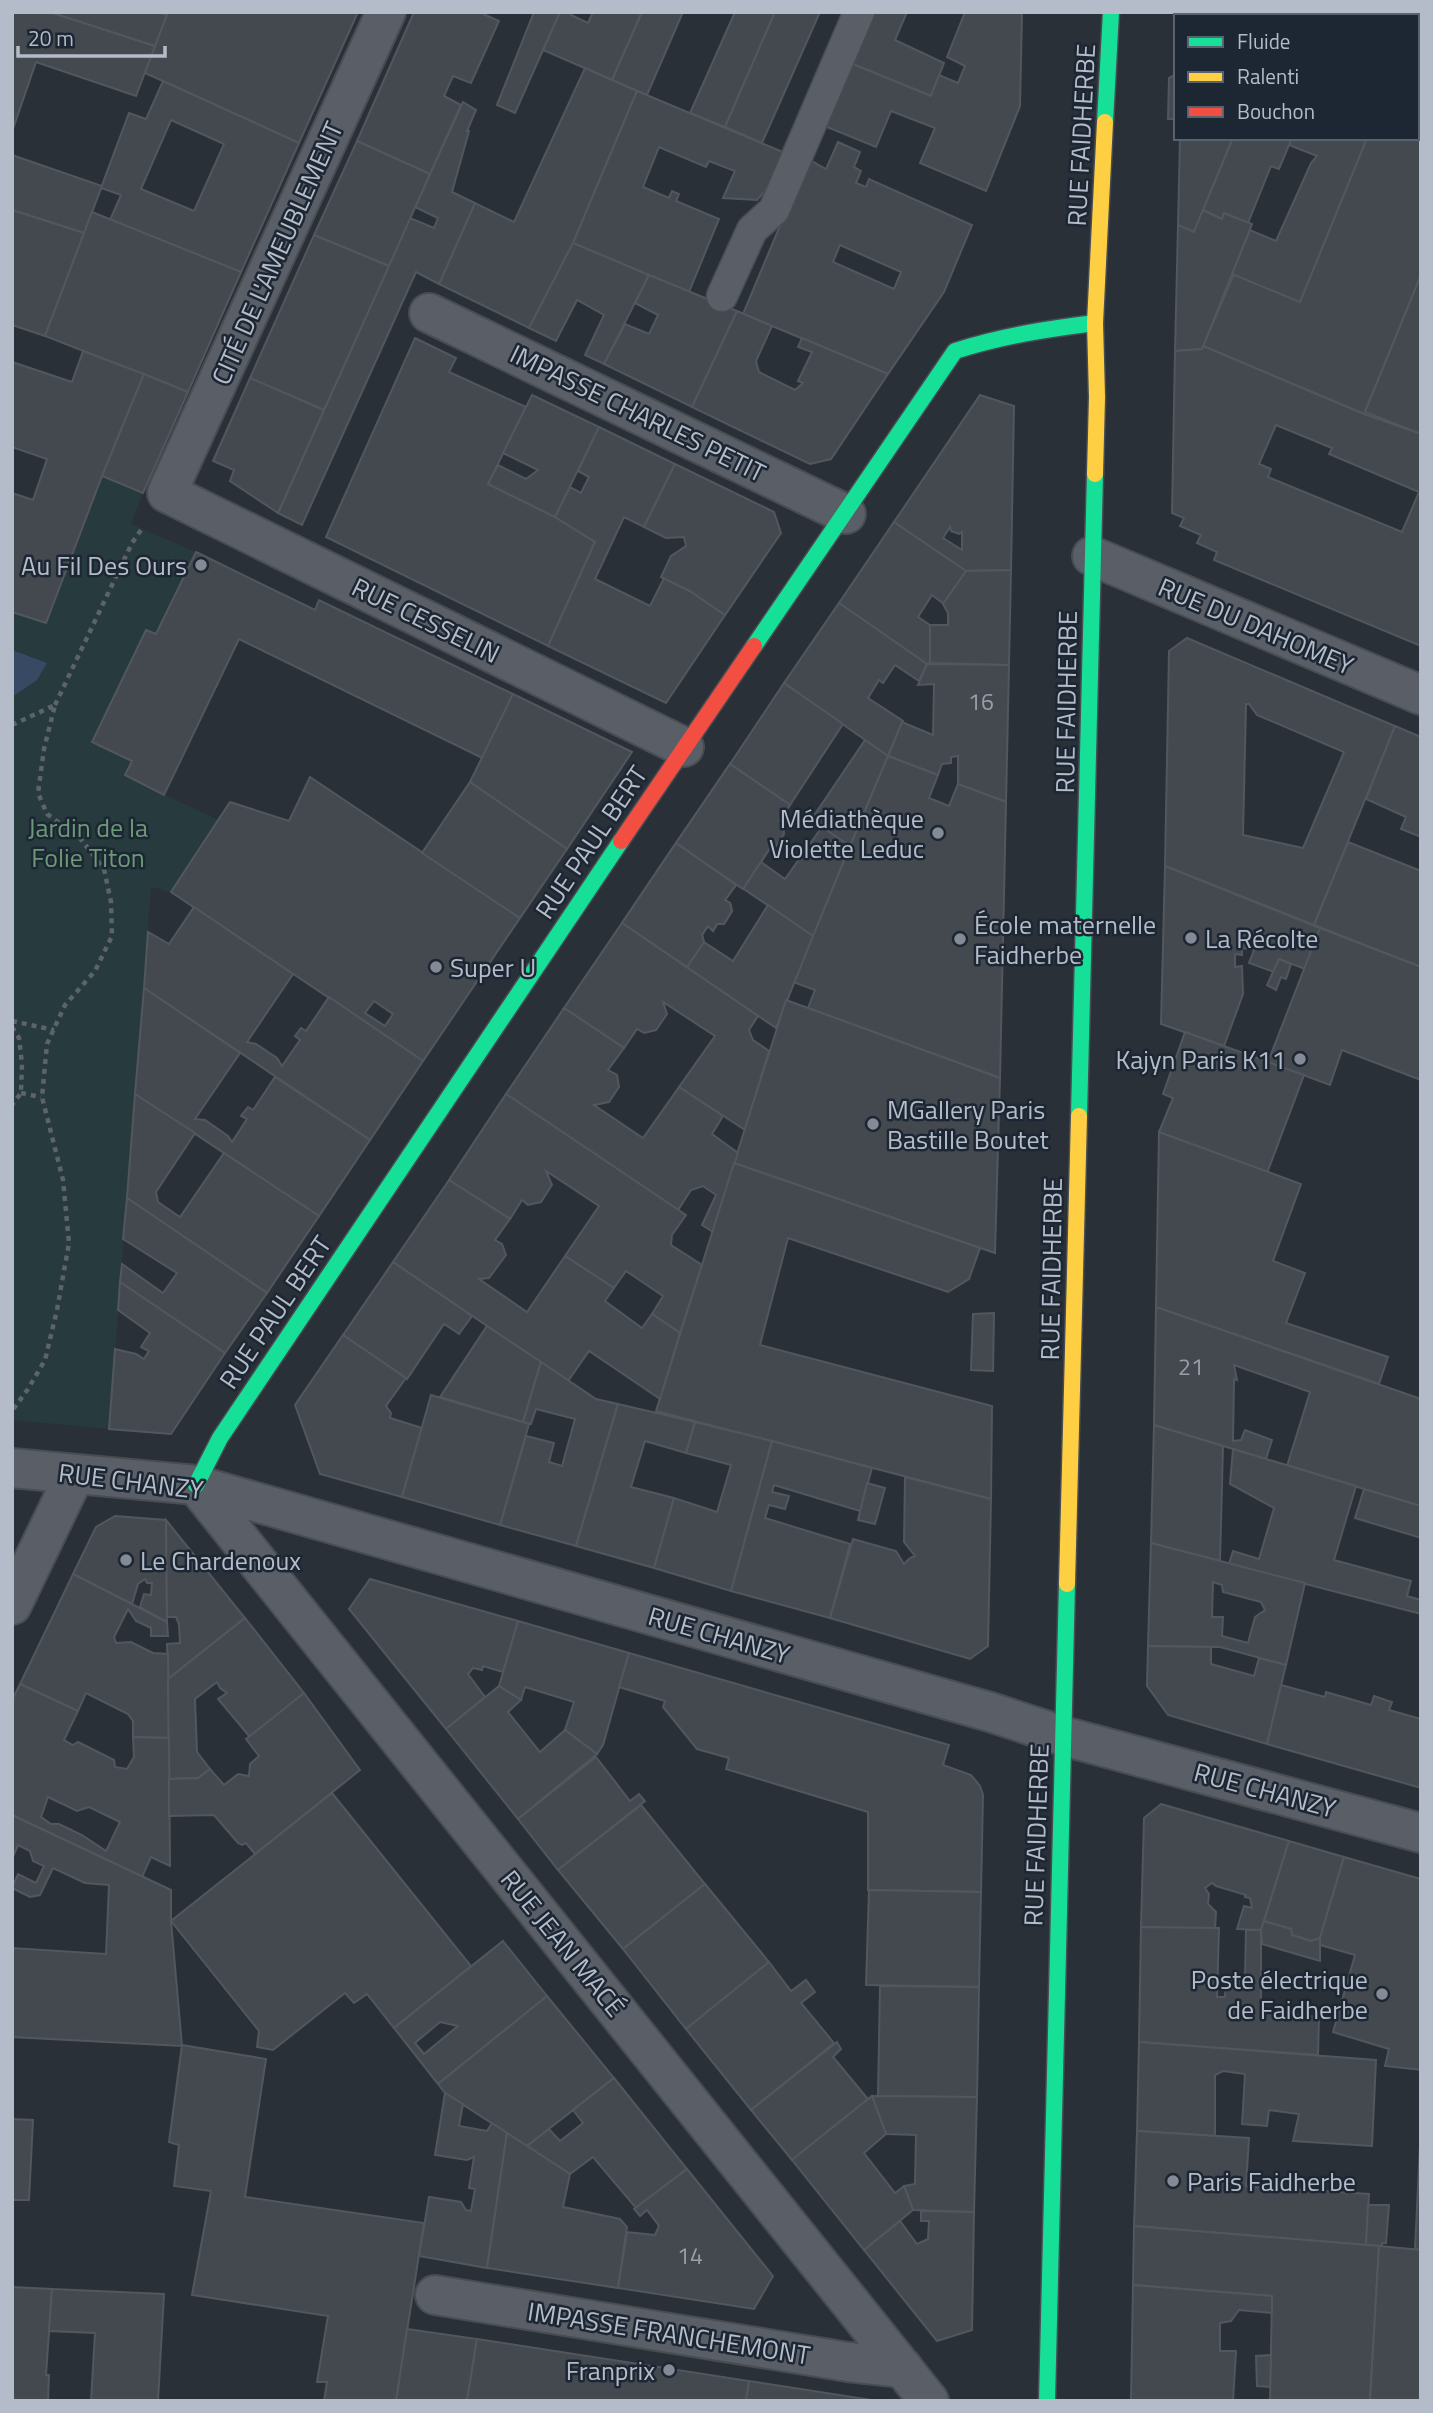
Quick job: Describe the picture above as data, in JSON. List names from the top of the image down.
{
  "streets": {
    "street": [
      "RUE FAIDHERBE",
      "CITÉ DE L'AMEUBLEMENT",
      "IMPASSE CHARLES PETIT",
      "RUE CESSELIN",
      "RUE DU DAHOMEY",
      "RUE PAUL BERT",
      "RUE CHANZY",
      "RUE JEAN MACÉ",
      "IMPASSE FRANCHEMONT"
    ]
  },
  "crossings": [
    ["RUE FAIDHERBE", "RUE DU DAHOMEY"],
    ["RUE FAIDHERBE", "RUE PAUL BERT"],
    ["RUE FAIDHERBE", "RUE CHANZY"],
    ["CITÉ DE L'AMEUBLEMENT", "RUE CESSELIN"],
    ["IMPASSE CHARLES PETIT", "RUE PAUL BERT"],
    ["RUE CESSELIN", "RUE PAUL BERT"],
    ["RUE PAUL BERT", "RUE CHANZY"],
    ["RUE PAUL BERT", "RUE JEAN MACÉ"],
    ["RUE CHANZY", "RUE JEAN MACÉ"],
    ["RUE JEAN MACÉ", "IMPASSE FRANCHEMONT"]
  ],
  "parks": ["Jardin de la Folie Titon"],
  "places": [
    "Au Fil Des Ours",
    "Médiathèque Violette Leduc",
    "La Récolte",
    "École maternelle Faidherbe",
    "Super U",
    "Kajyn Paris K11",
    "MGallery Paris Bastille Boutet",
    "Le Chardenoux",
    "Poste électrique de Faidherbe",
    "Paris Faidherbe",
    "Franprix"
  ],
  "house_numbers": ["16", "21", "14"],
  "legend": ["Fluide", "Ralenti", "Bouchon"],
  "scale_bar": "20 m"
}
